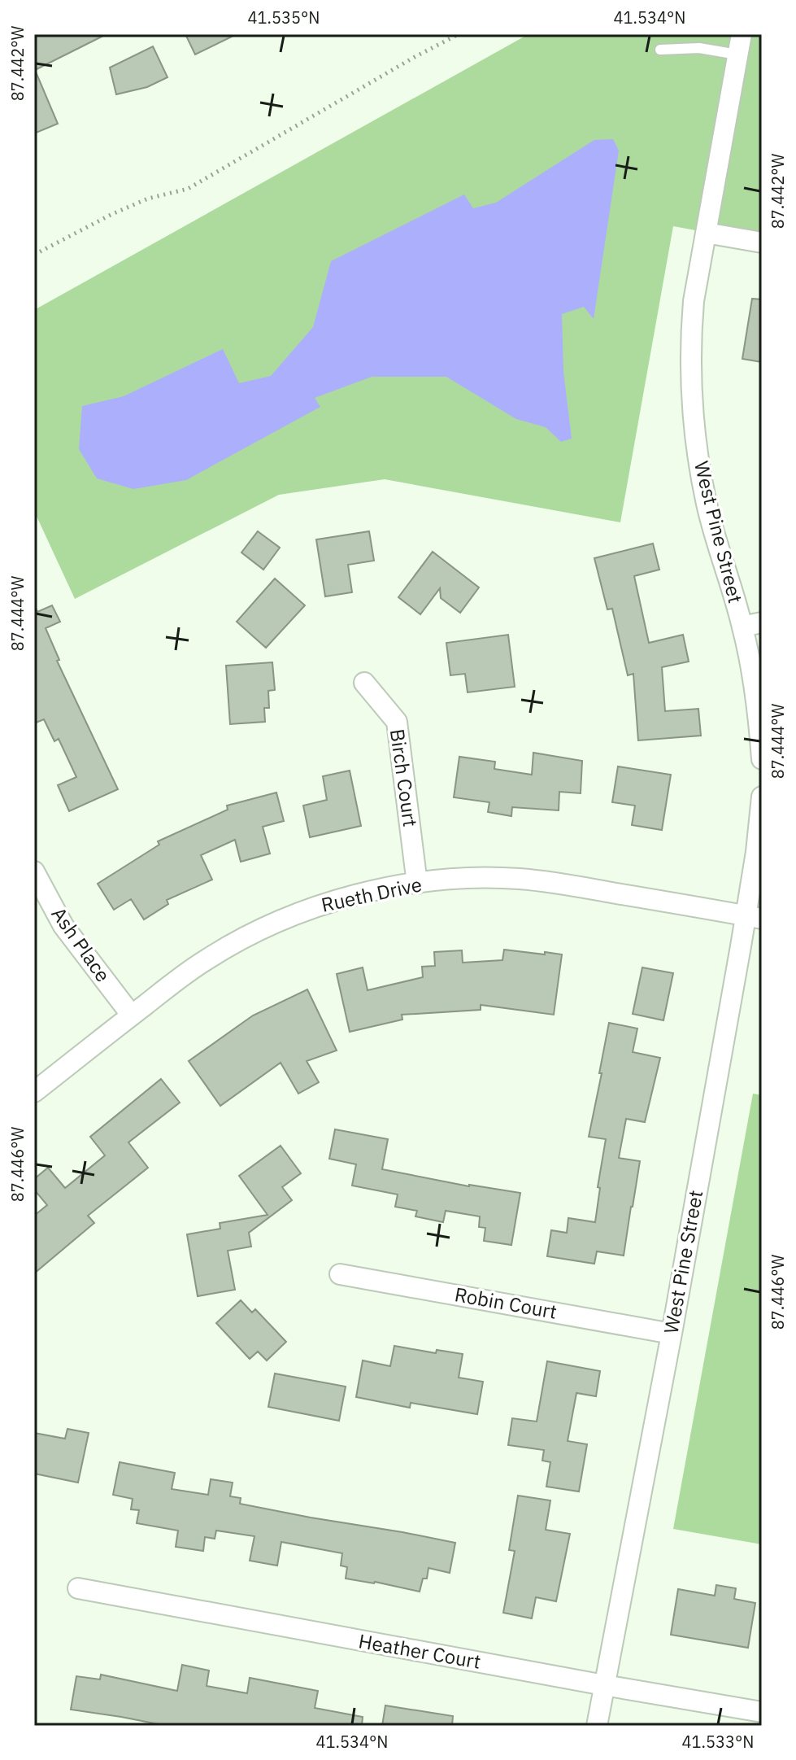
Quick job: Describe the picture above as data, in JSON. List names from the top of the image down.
{
  "streets": {
    "street": [
      "West Pine Street",
      "Birch Court",
      "Rueth Drive",
      "Ash Place",
      "Robin Court",
      "Heather Court"
    ]
  },
  "crossings": [
    ["West Pine Street", "Rueth Drive"],
    ["West Pine Street", "Robin Court"],
    ["West Pine Street", "Heather Court"],
    ["Birch Court", "Rueth Drive"],
    ["Rueth Drive", "Ash Place"]
  ],
  "coordinates": [
    "41.535°N",
    "41.534°N",
    "87.442°W",
    "87.444°W",
    "87.446°W",
    "41.533°N"
  ]
}
